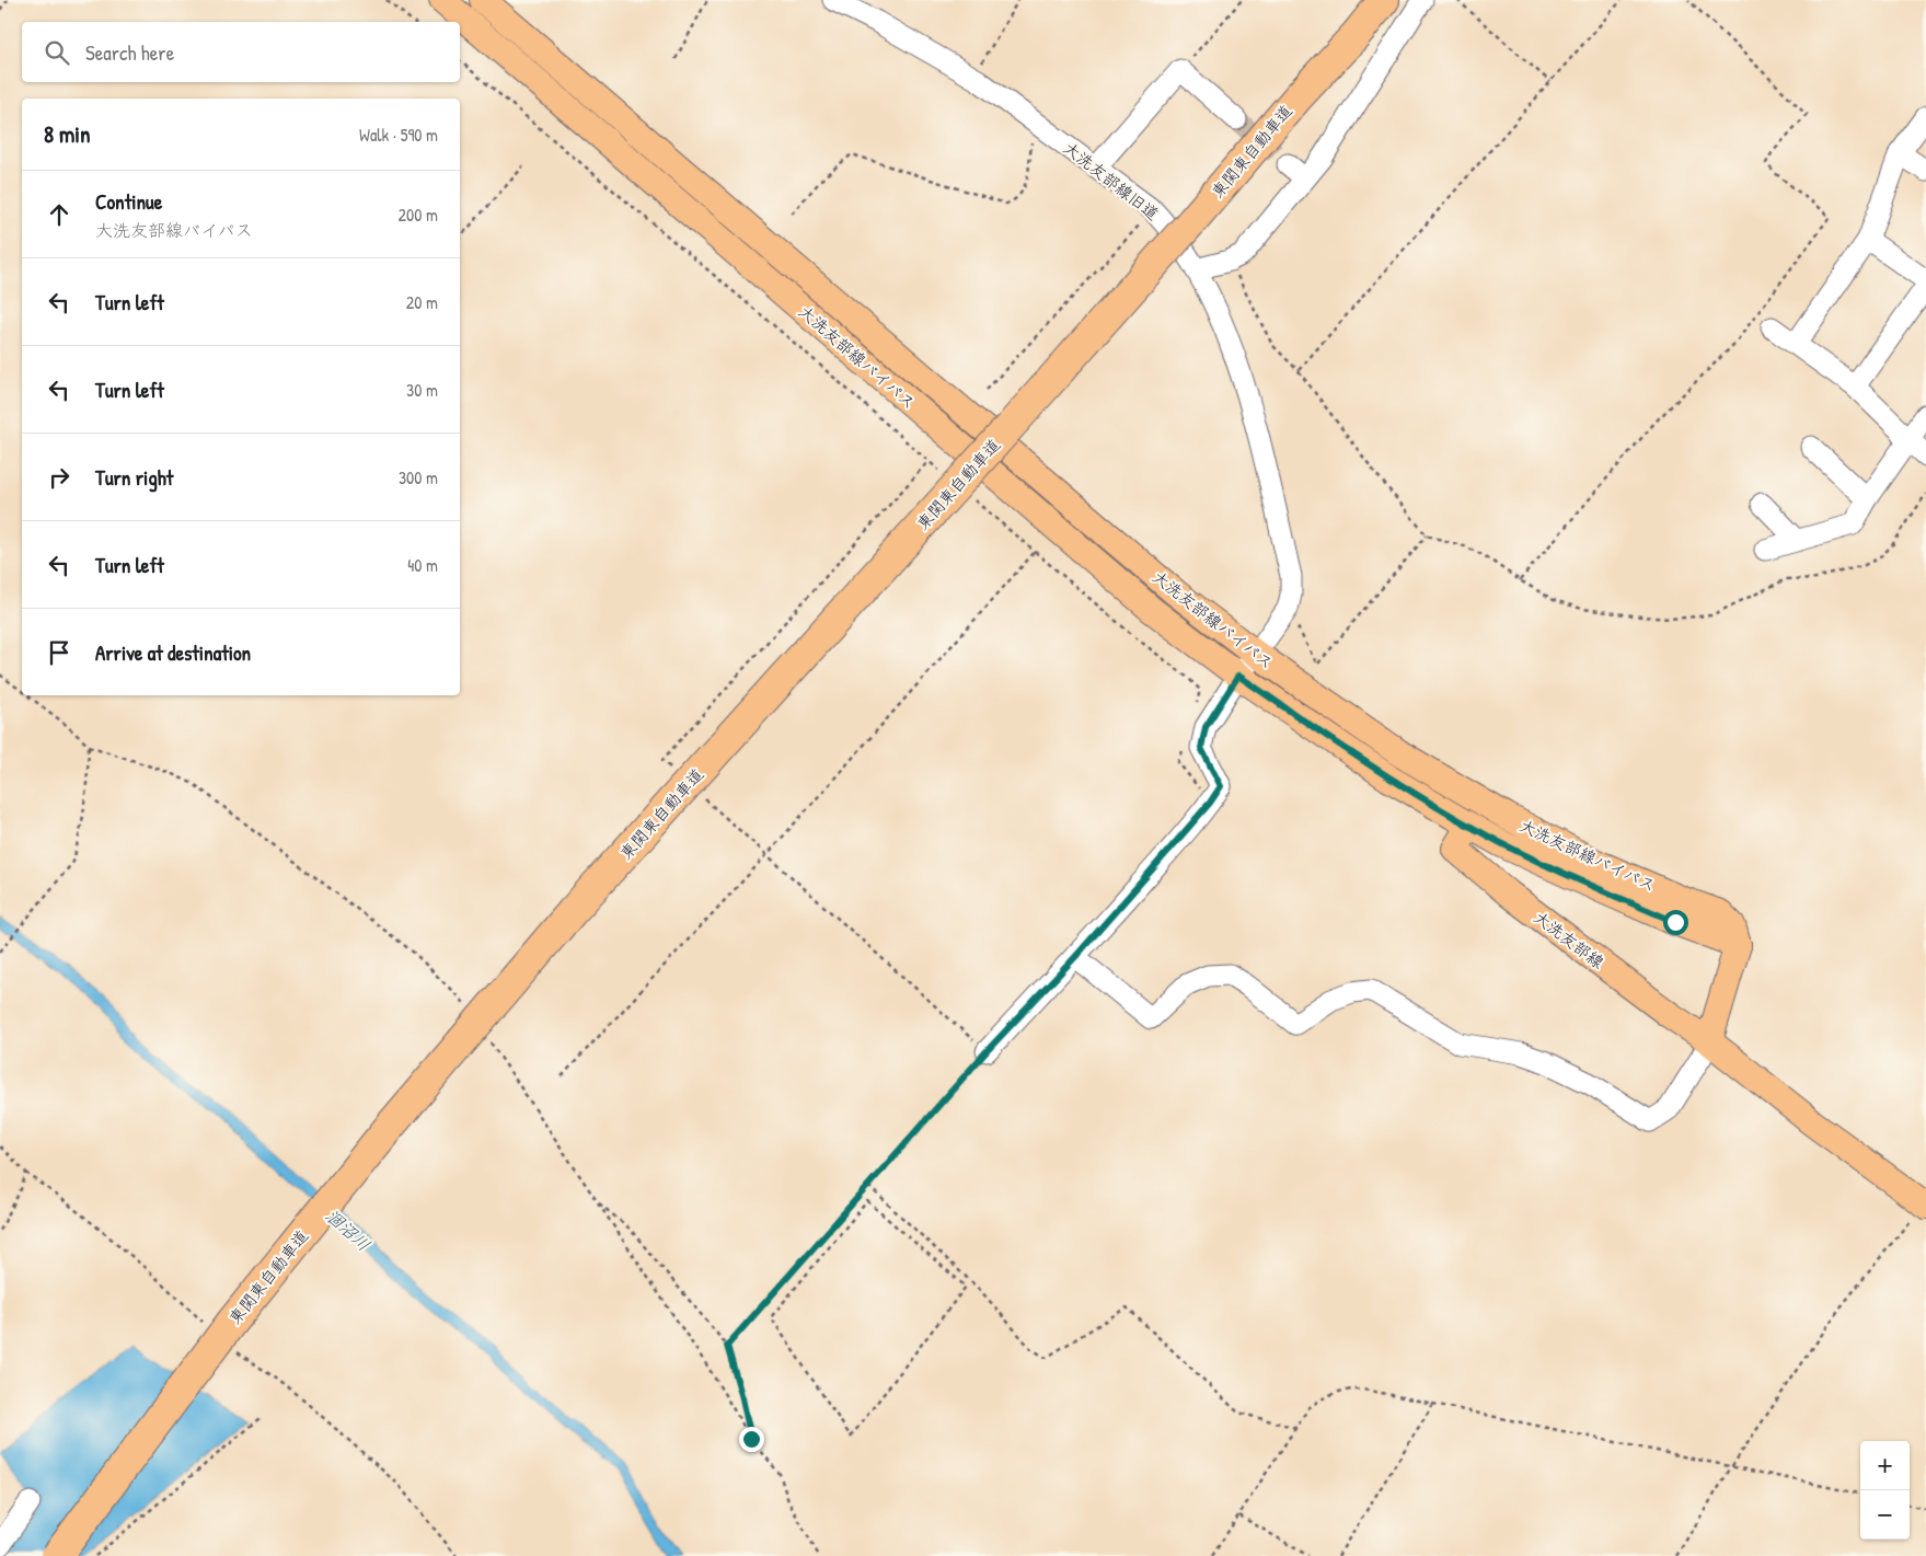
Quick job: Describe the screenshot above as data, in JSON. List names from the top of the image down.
{
  "streets": {
    "highway": ["東関東自動車道"],
    "main road": ["大洗友部線バイパス", "大洗友部線"],
    "street": ["大洗友部線旧道"]
  },
  "crossings": [
    ["大洗友部線旧道", "大洗友部線バイパス"],
    ["大洗友部線バイパス", "大洗友部線"]
  ],
  "water": ["涸沼川"],
  "page": {
    "search": "Search here",
    "heading": ["8 min", "Walk · 590 m"],
    "list": [
      ["Continue", "大洗友部線バイパス", "200 m"],
      ["Turn left", "20 m"],
      ["Turn left", "30 m"],
      ["Turn right", "300 m"],
      ["Turn left", "40 m"],
      "Arrive at destination"
    ],
    "map_buttons": ["+", "−"]
  }
}
